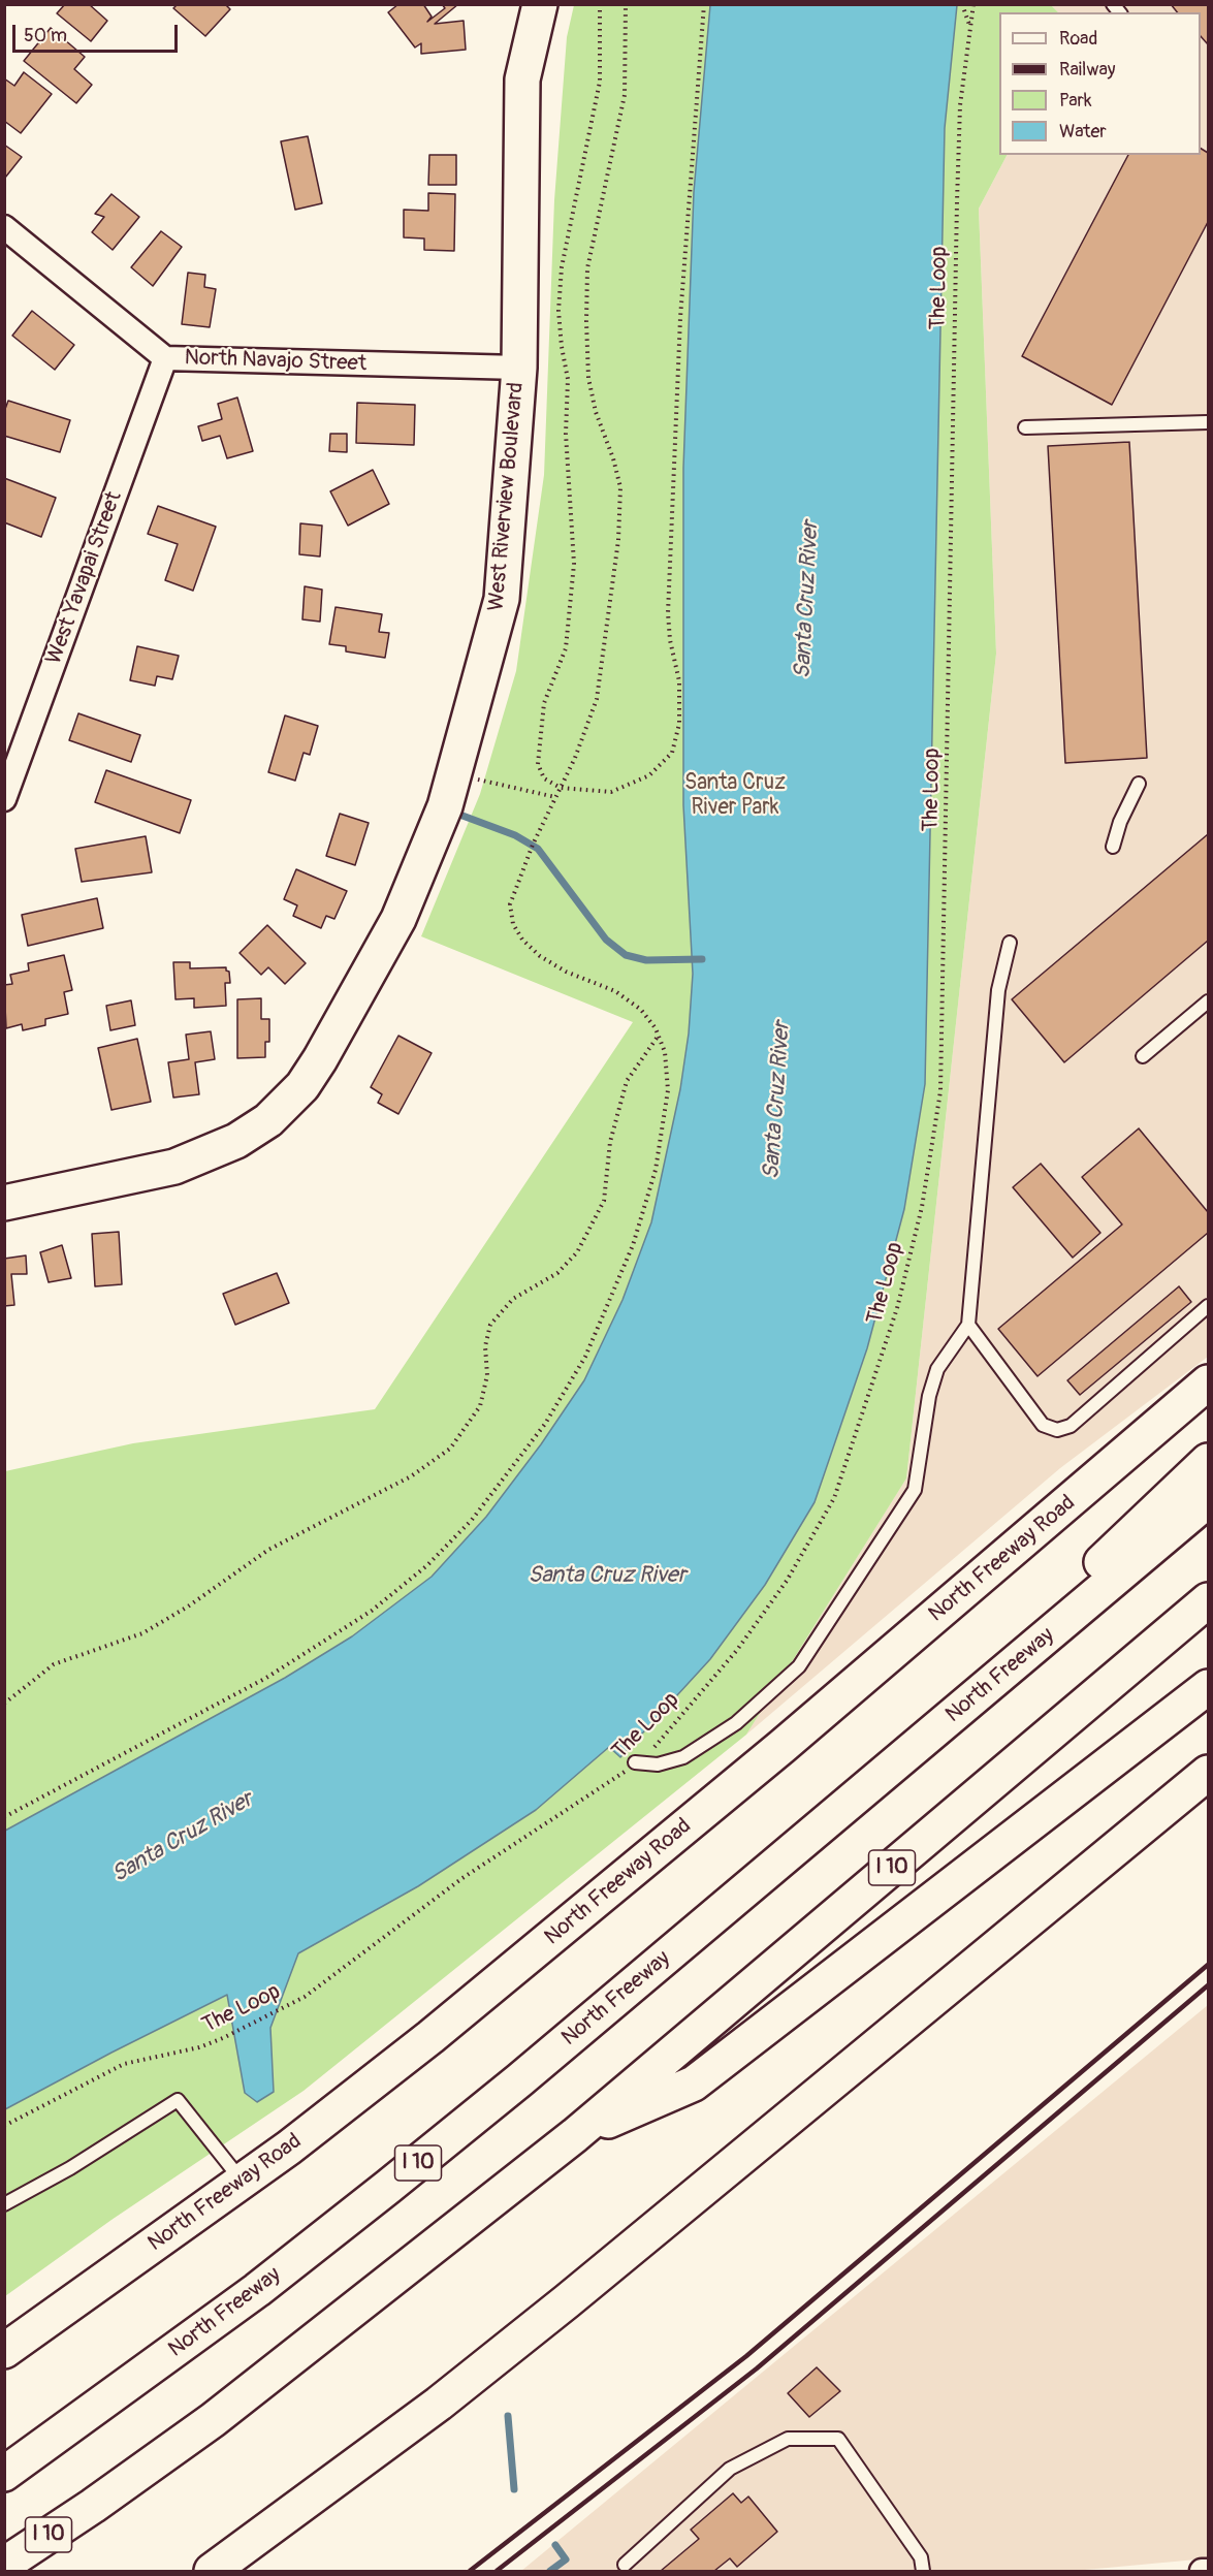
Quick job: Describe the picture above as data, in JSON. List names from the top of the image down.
{
  "streets": {
    "main road": [
      "West Riverview Boulevard",
      "North Freeway Road",
      "North Freeway",
      "I 10"
    ],
    "street": ["North Navajo Street", "West Yavapai Street"],
    "path": ["The Loop"]
  },
  "crossings": [
    ["North Navajo Street", "West Riverview Boulevard"],
    ["North Navajo Street", "West Yavapai Street"]
  ],
  "water": ["Santa Cruz River"],
  "parks": ["Santa Cruz River Park"],
  "legend": [
    "Road",
    "Railway",
    "Park",
    "Water"
  ],
  "scale_bar": "50 m"
}
